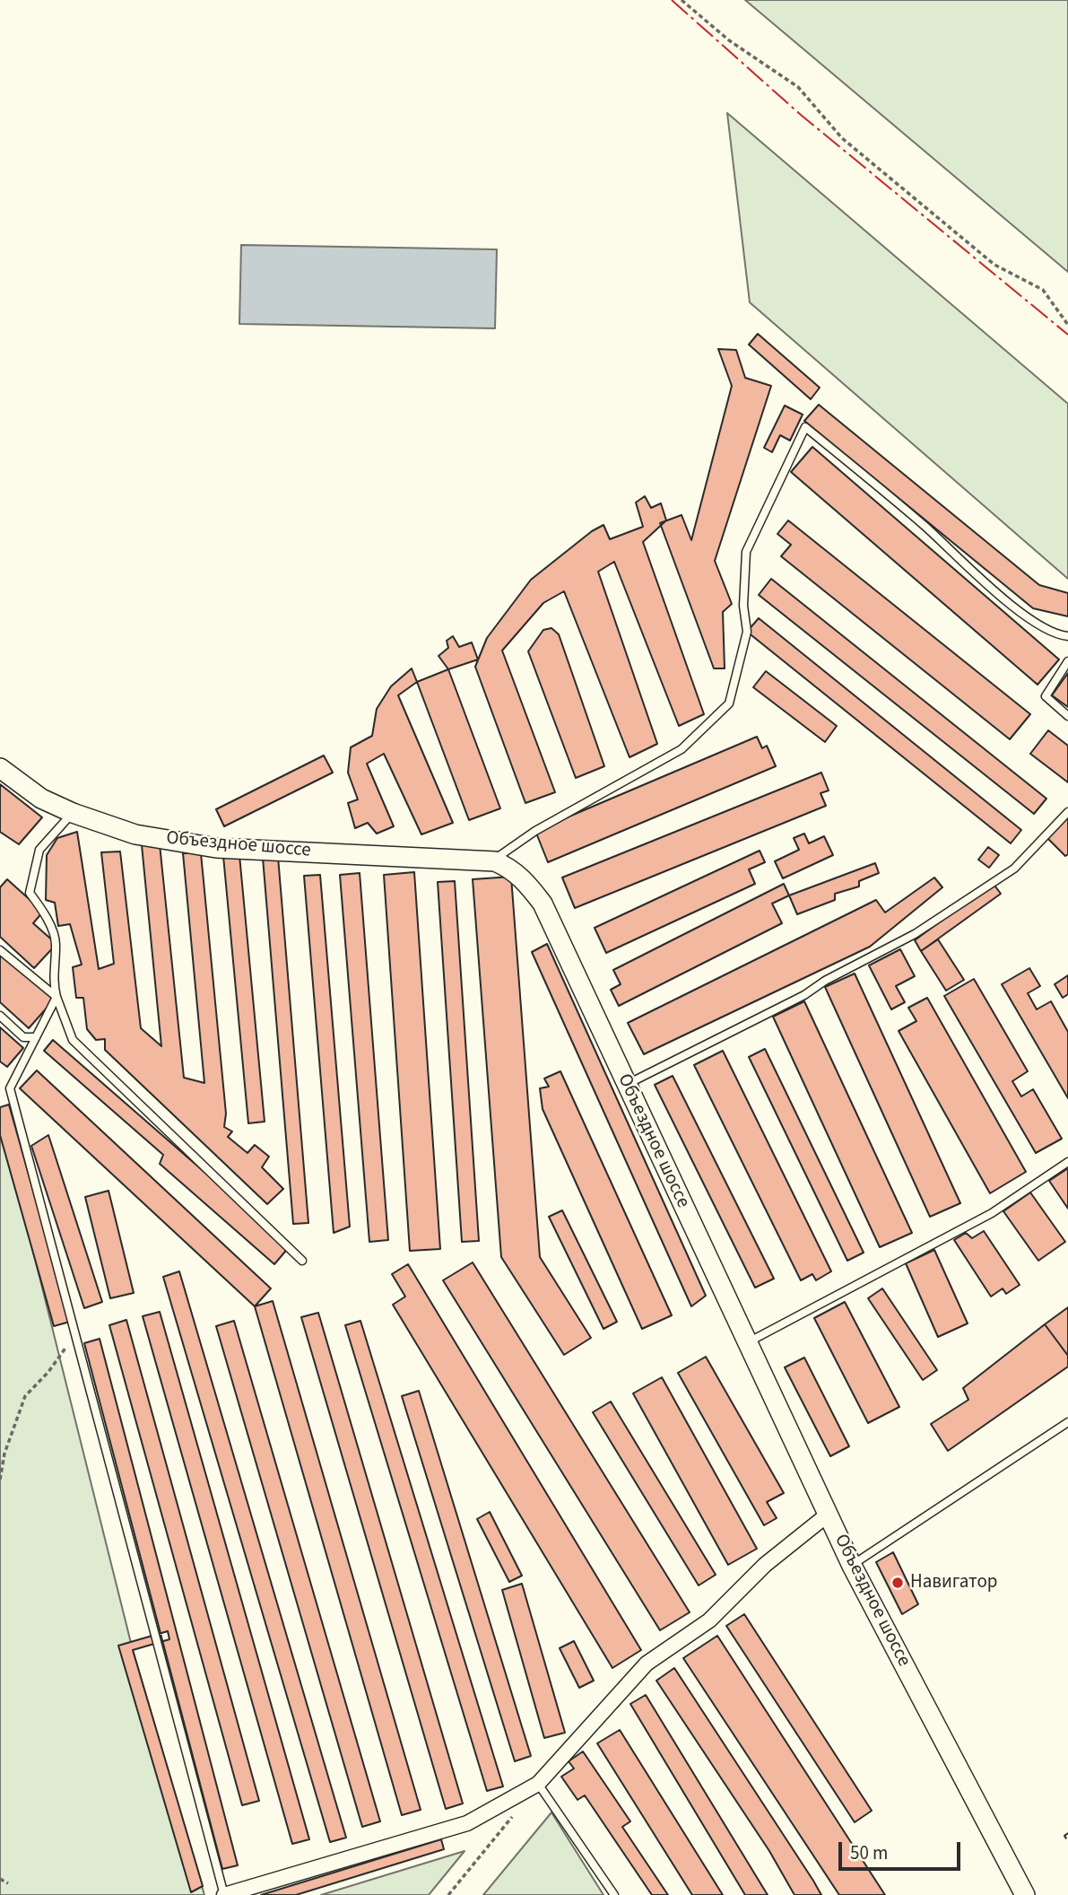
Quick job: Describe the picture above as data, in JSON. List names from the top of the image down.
{
  "streets": {
    "street": ["Объездное шоссе"]
  },
  "places": ["Навигатор"],
  "scale_bar": "50 m"
}
